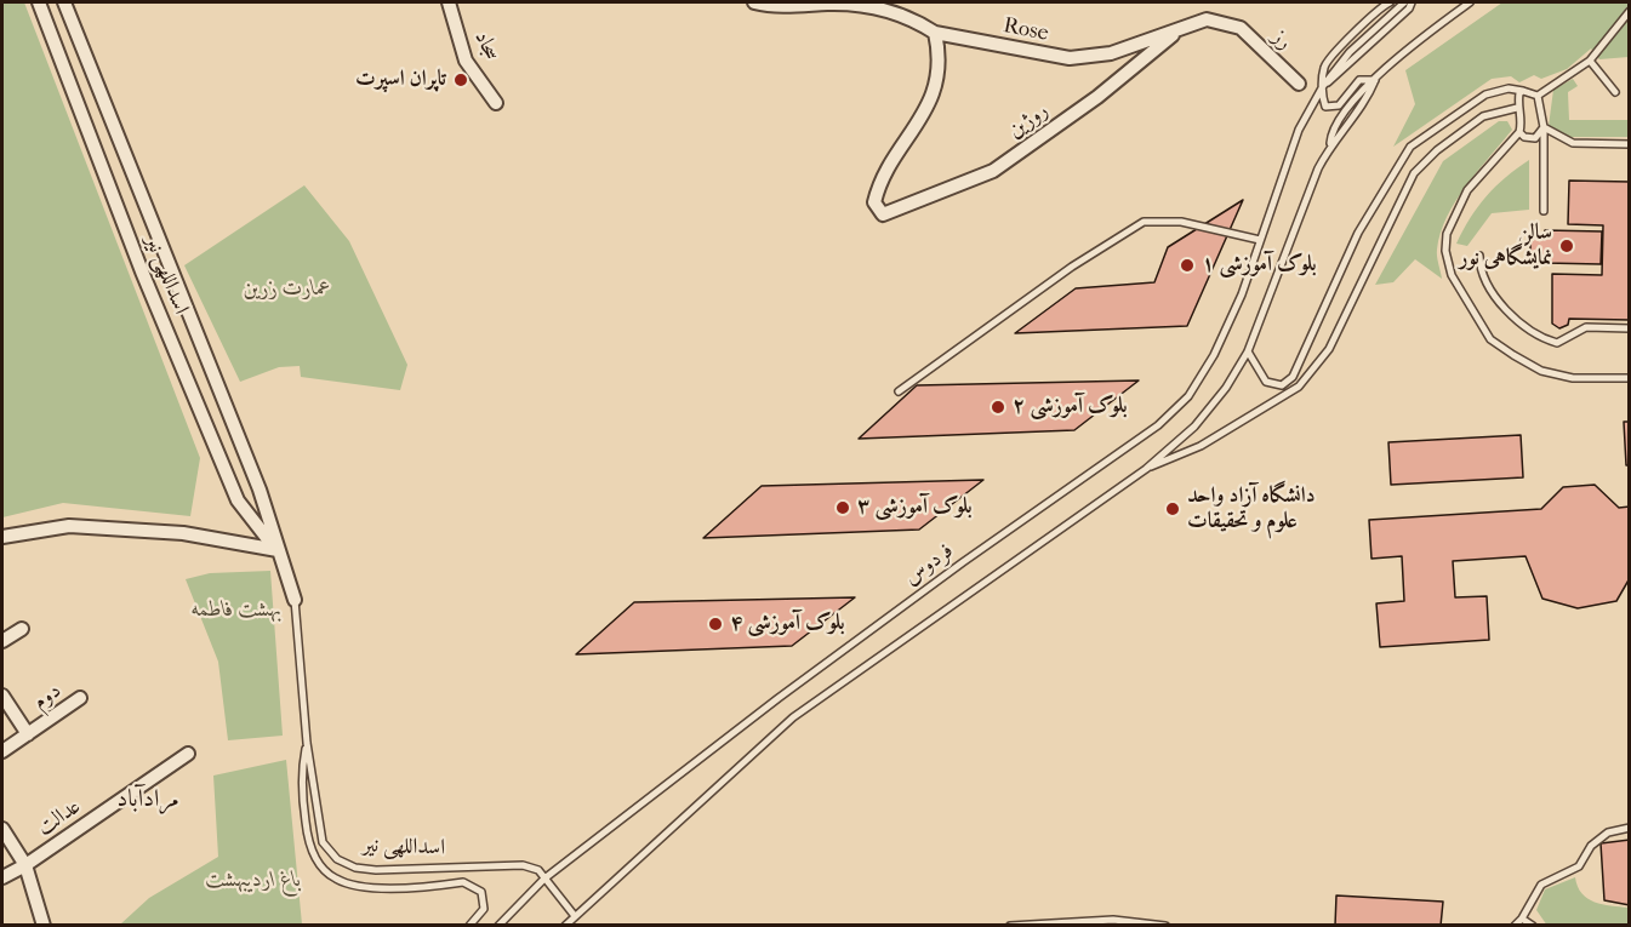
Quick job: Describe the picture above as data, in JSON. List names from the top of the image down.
{
  "streets": {
    "street": [
      "Rose",
      "رز",
      "سجاد",
      "روژین",
      "اسداللهی نیر",
      "دوم",
      "عدالت"
    ],
    "lane": ["فردوس"]
  },
  "crossings": [
    ["Rose", "رز"],
    ["Rose", "روژین"],
    ["رز", "روژین"],
    ["اسداللهی نیر", "فردوس"]
  ],
  "districts": ["مرادآباد"],
  "parks": ["عمارت زرین", "بهشت فاطمه", "باغ اردیبهشت"],
  "places": [
    "تاپران اسپرت",
    "سالن نمایشگاهی نور",
    "بلوک آموزشی ۱",
    "بلوک آموزشی ۲",
    "بلوک آموزشی ۳",
    "دانشگاه آزاد واحد علوم و تحقیقات",
    "بلوک آموزشی ۴"
  ]
}
